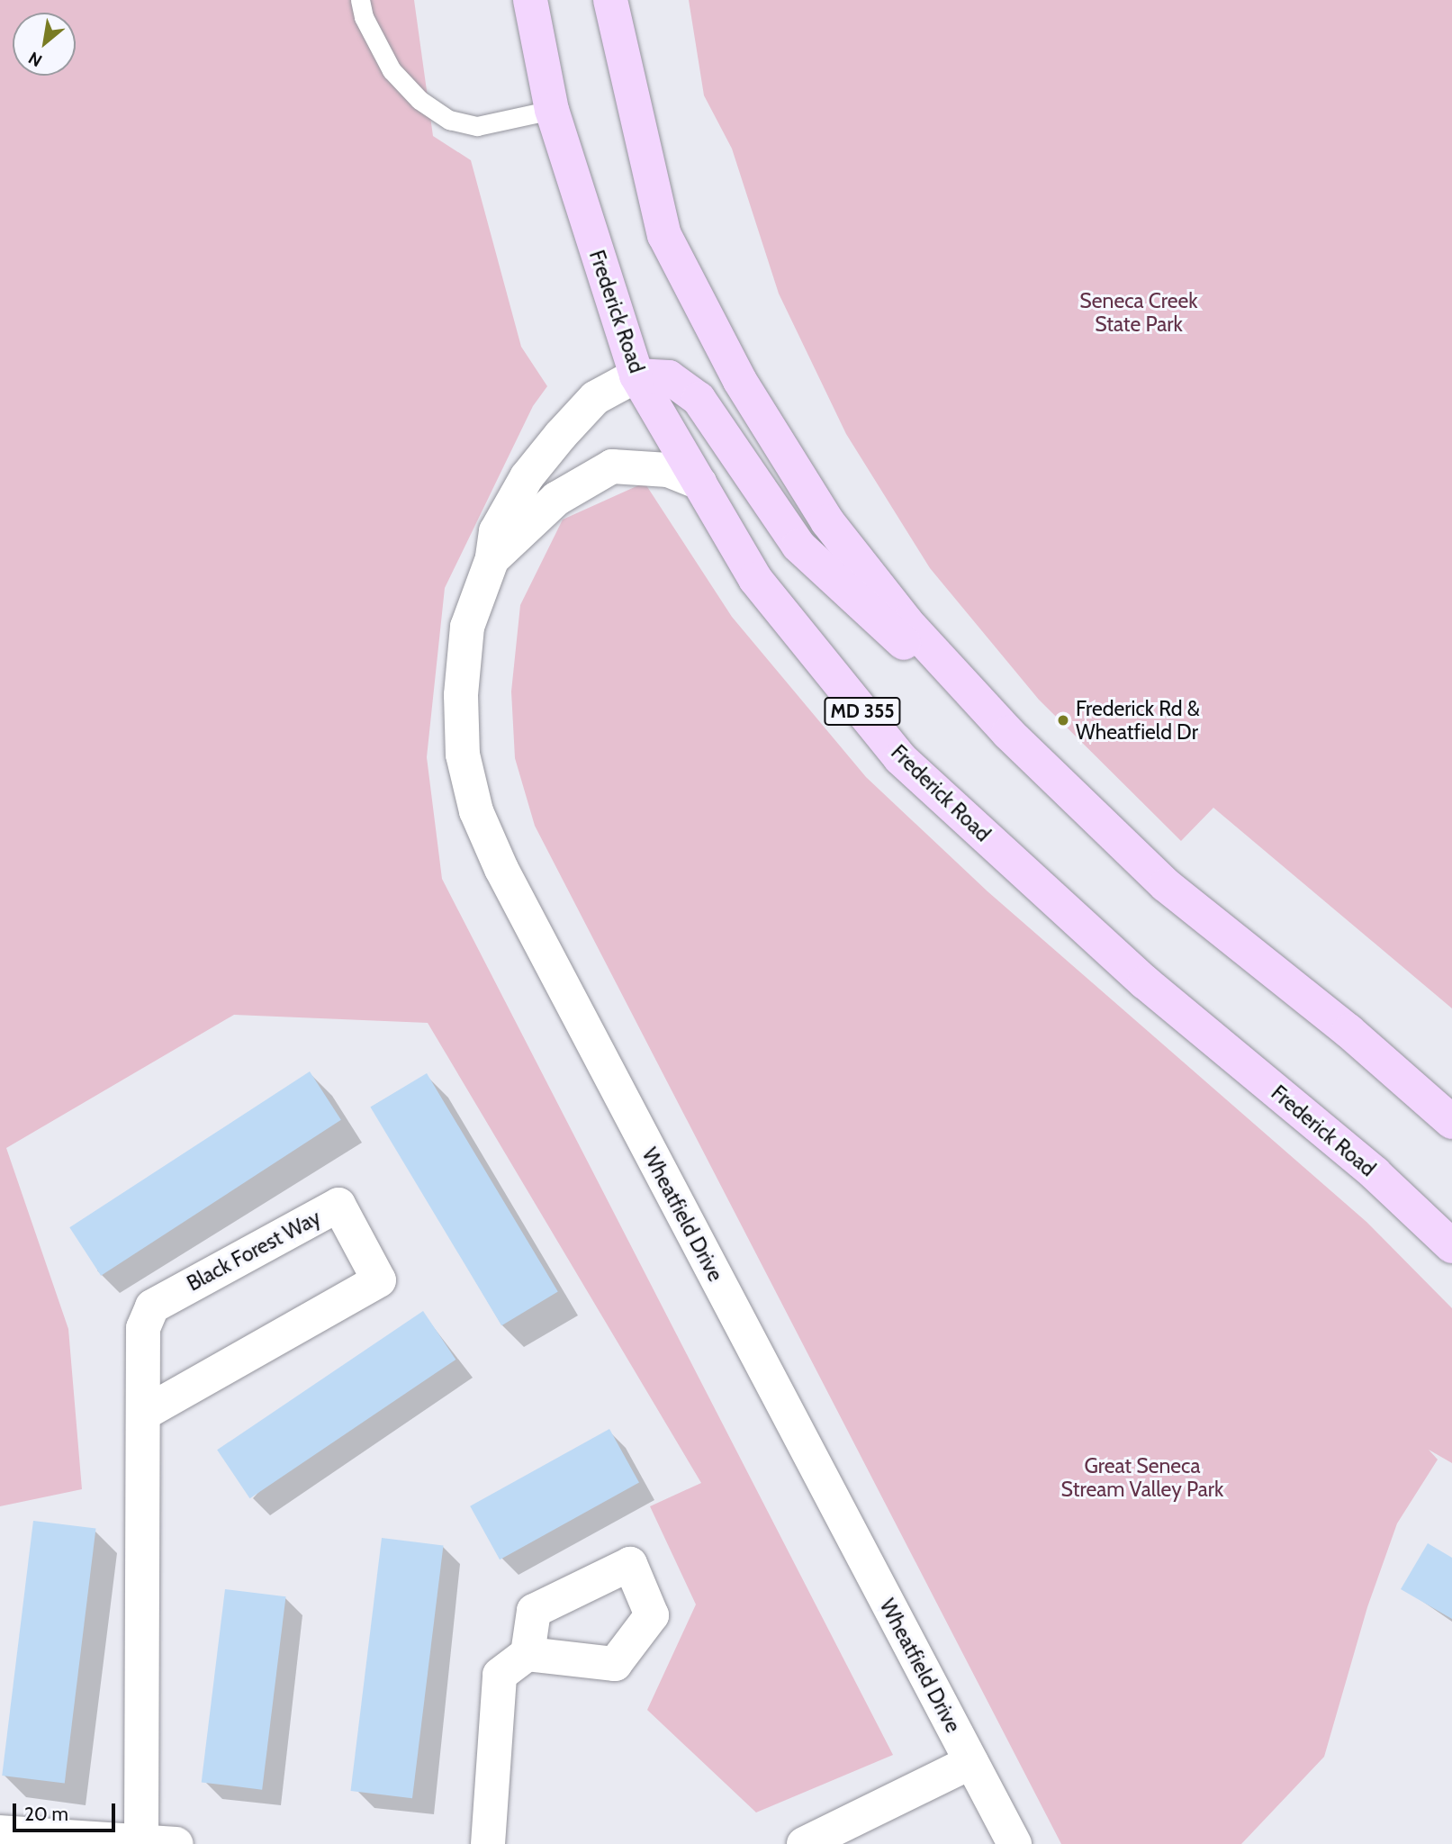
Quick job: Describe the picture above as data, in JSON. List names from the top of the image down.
{
  "streets": {
    "main road": ["Frederick Road", "MD 355"],
    "street": ["Wheatfield Drive", "Black Forest Way"]
  },
  "crossings": [
    ["Frederick Road", "Wheatfield Drive"]
  ],
  "parks": ["Seneca Creek State Park", "Great Seneca Stream Valley Park"],
  "places": ["Frederick Rd & Wheatfield Dr"],
  "scale_bar": "20 m",
  "north": "bottom left"
}
